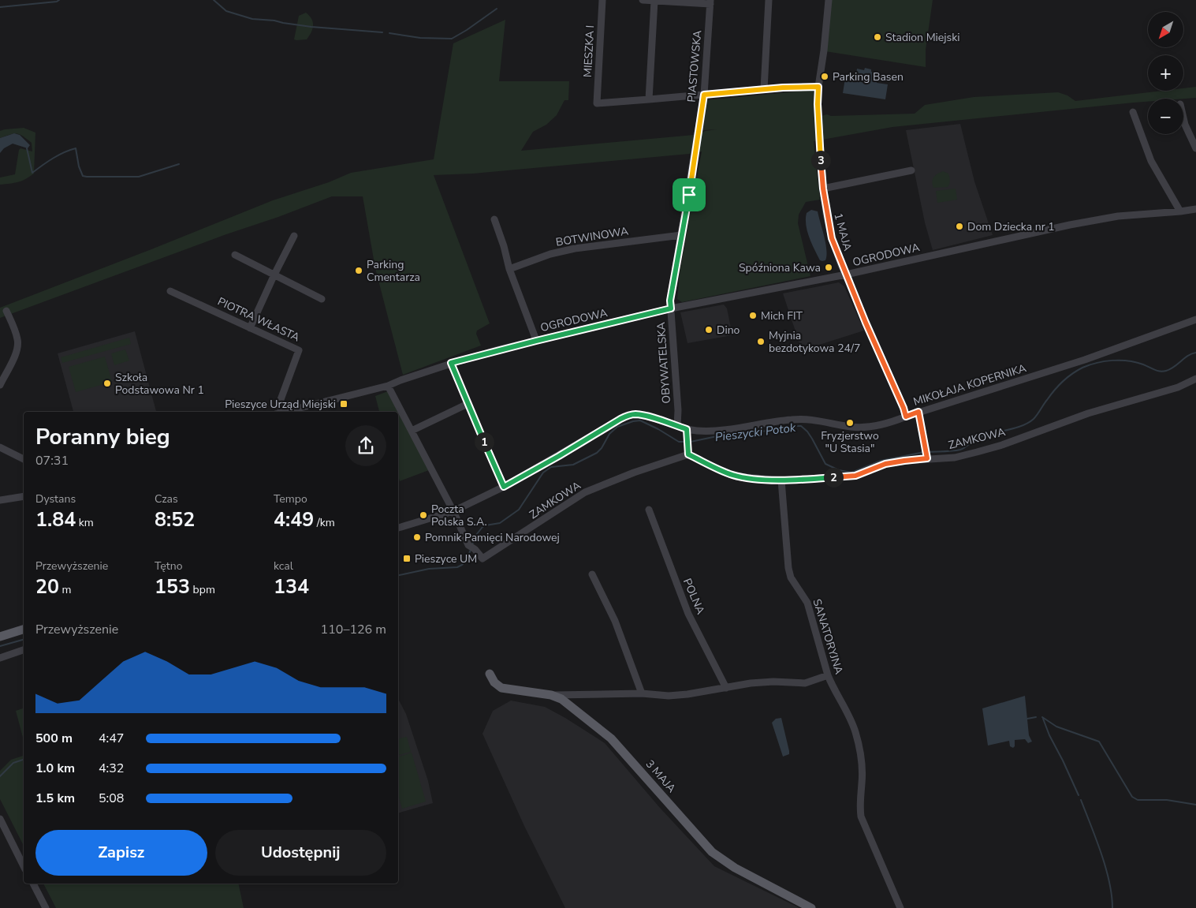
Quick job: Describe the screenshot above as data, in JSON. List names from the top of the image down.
{
  "streets": {
    "main road": ["3 MAJA"],
    "street": [
      "MIESZKA I",
      "PIASTOWSKA",
      "1 MAJA",
      "BOTWINOWA",
      "OGRODOWA",
      "PIOTRA WŁASTA",
      "OBYWATELSKA",
      "MIKOŁAJA KOPERNIKA",
      "ZAMKOWA",
      "POLNA",
      "SANATORYJNA"
    ]
  },
  "crossings": [
    ["PIASTOWSKA", "OBYWATELSKA"],
    ["1 MAJA", "OGRODOWA"],
    ["1 MAJA", "MIKOŁAJA KOPERNIKA"],
    ["BOTWINOWA", "OGRODOWA"],
    ["BOTWINOWA", "OBYWATELSKA"],
    ["OGRODOWA", "OBYWATELSKA"],
    ["OBYWATELSKA", "MIKOŁAJA KOPERNIKA"],
    ["MIKOŁAJA KOPERNIKA", "ZAMKOWA"],
    ["ZAMKOWA", "SANATORYJNA"]
  ],
  "water": ["Pieszycki Potok"],
  "places": {
    "other": [
      "Stadion Miejski",
      "Parking Basen",
      "Dom Dziecka nr 1",
      "Spóźniona Kawa",
      "Parking Cmentarza",
      "Mich FIT",
      "Dino",
      "Myjnia bezdotykowa 24/7",
      "Szkoła Podstawowa Nr 1",
      "Fryzjerstwo \"U Stasia\"",
      "Poczta Polska S.A.",
      "Pomnik Pamięci Narodowej"
    ],
    "transit": ["Pieszyce Urząd Miejski", "Pieszyce UM"]
  },
  "north": "bottom left",
  "page": {
    "map_buttons": ["+", "−"],
    "pins": ["3", "1", "2"],
    "heading": ["Poranny bieg", "07:31"],
    "stats": [
      ["Dystans", "1.84 km"],
      ["Czas", "8:52"],
      ["Tempo", "4:49 /km"],
      ["Przewyższenie", "20 m"],
      ["Tętno", "153 bpm"],
      ["kcal", "134"]
    ],
    "chart": ["Przewyższenie", "110–126 m"],
    "list": [
      {
        "name": "500 m",
        "note": "4:47"
      },
      {
        "name": "1.0 km",
        "note": "4:32"
      },
      {
        "name": "1.5 km",
        "note": "5:08"
      }
    ],
    "buttons": ["Zapisz", "Udostępnij"]
  }
}
